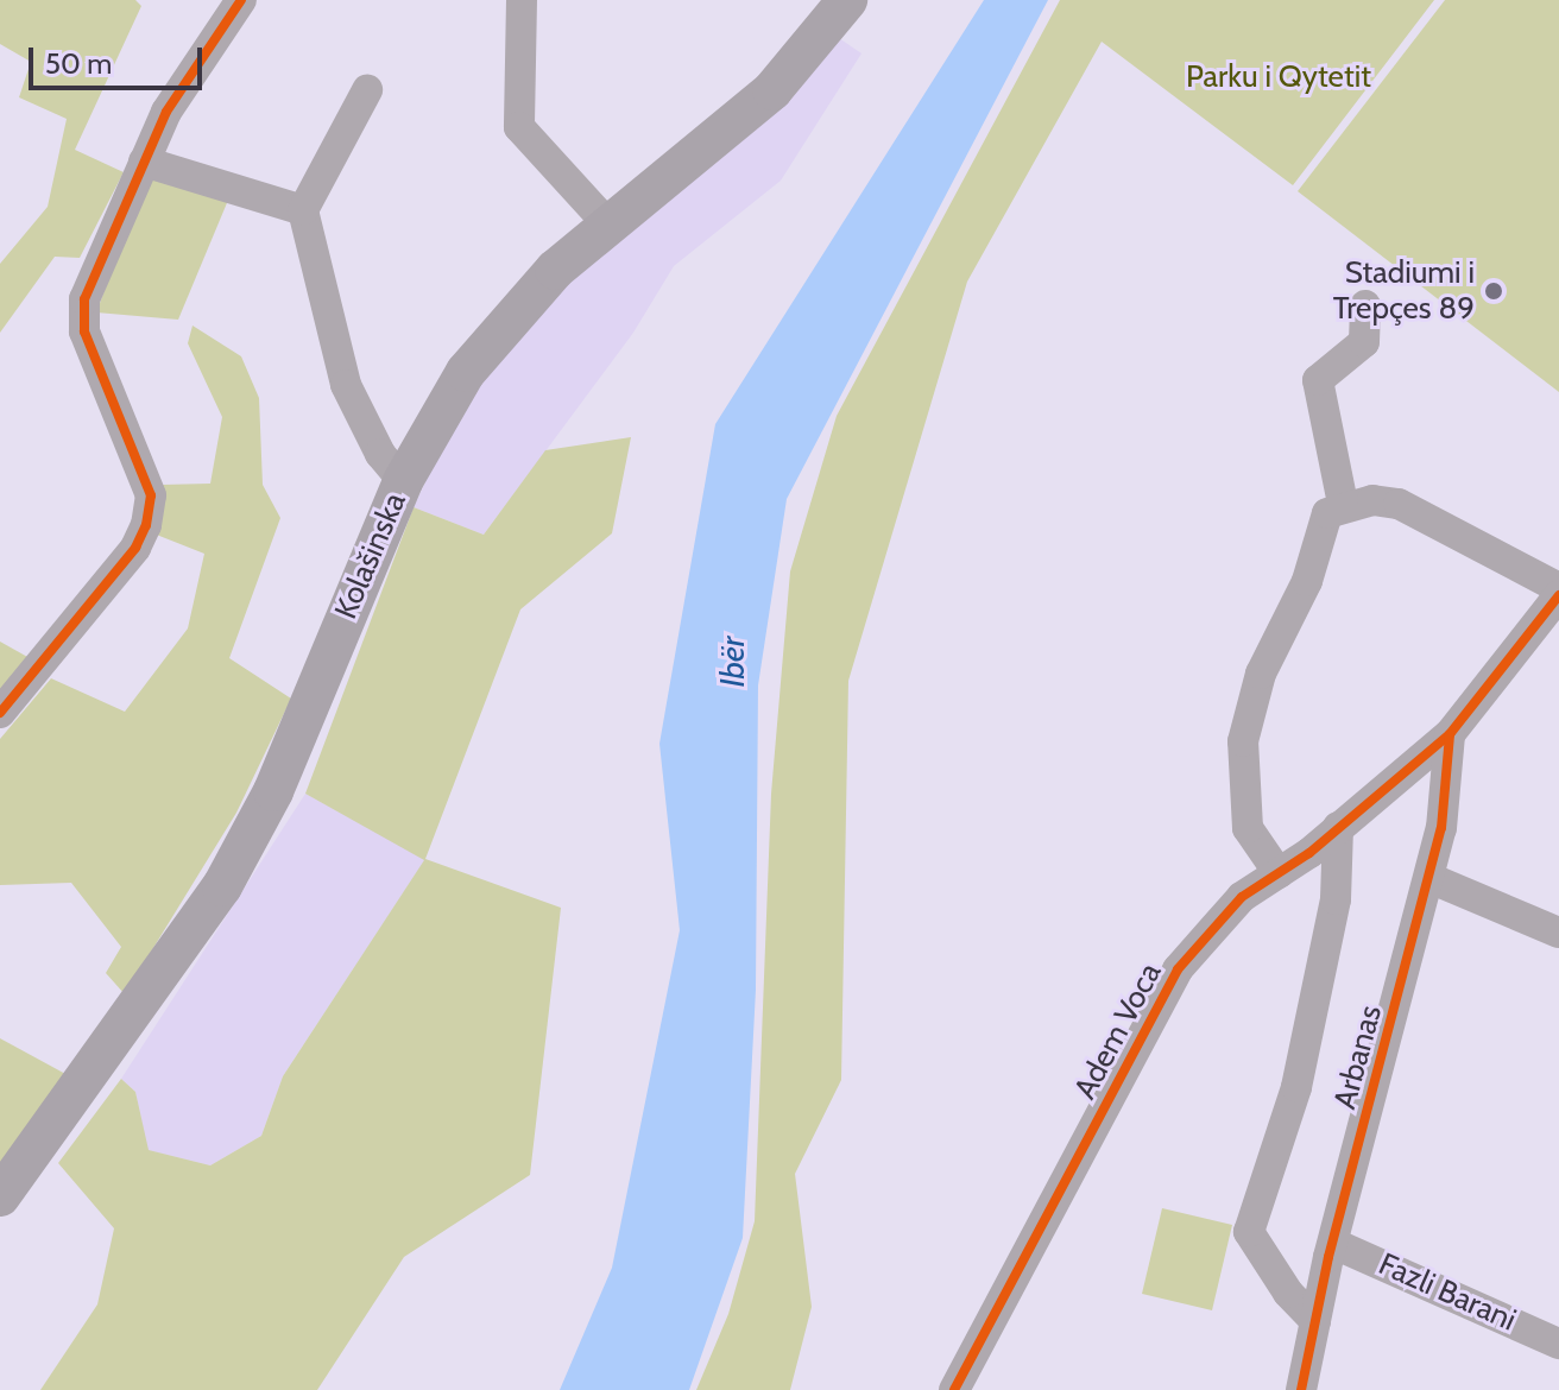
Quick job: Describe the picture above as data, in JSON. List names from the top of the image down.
{
  "streets": {
    "main road": ["Kolašinska"],
    "street": ["Adem Voca", "Arbanas", "Fazli Barani"]
  },
  "crossings": [
    ["Adem Voca", "Arbanas"],
    ["Arbanas", "Fazli Barani"]
  ],
  "water": ["Ibër"],
  "parks": ["Parku i Qytetit"],
  "places": ["Stadiumi i Trepçes 89"],
  "scale_bar": "50 m"
}
